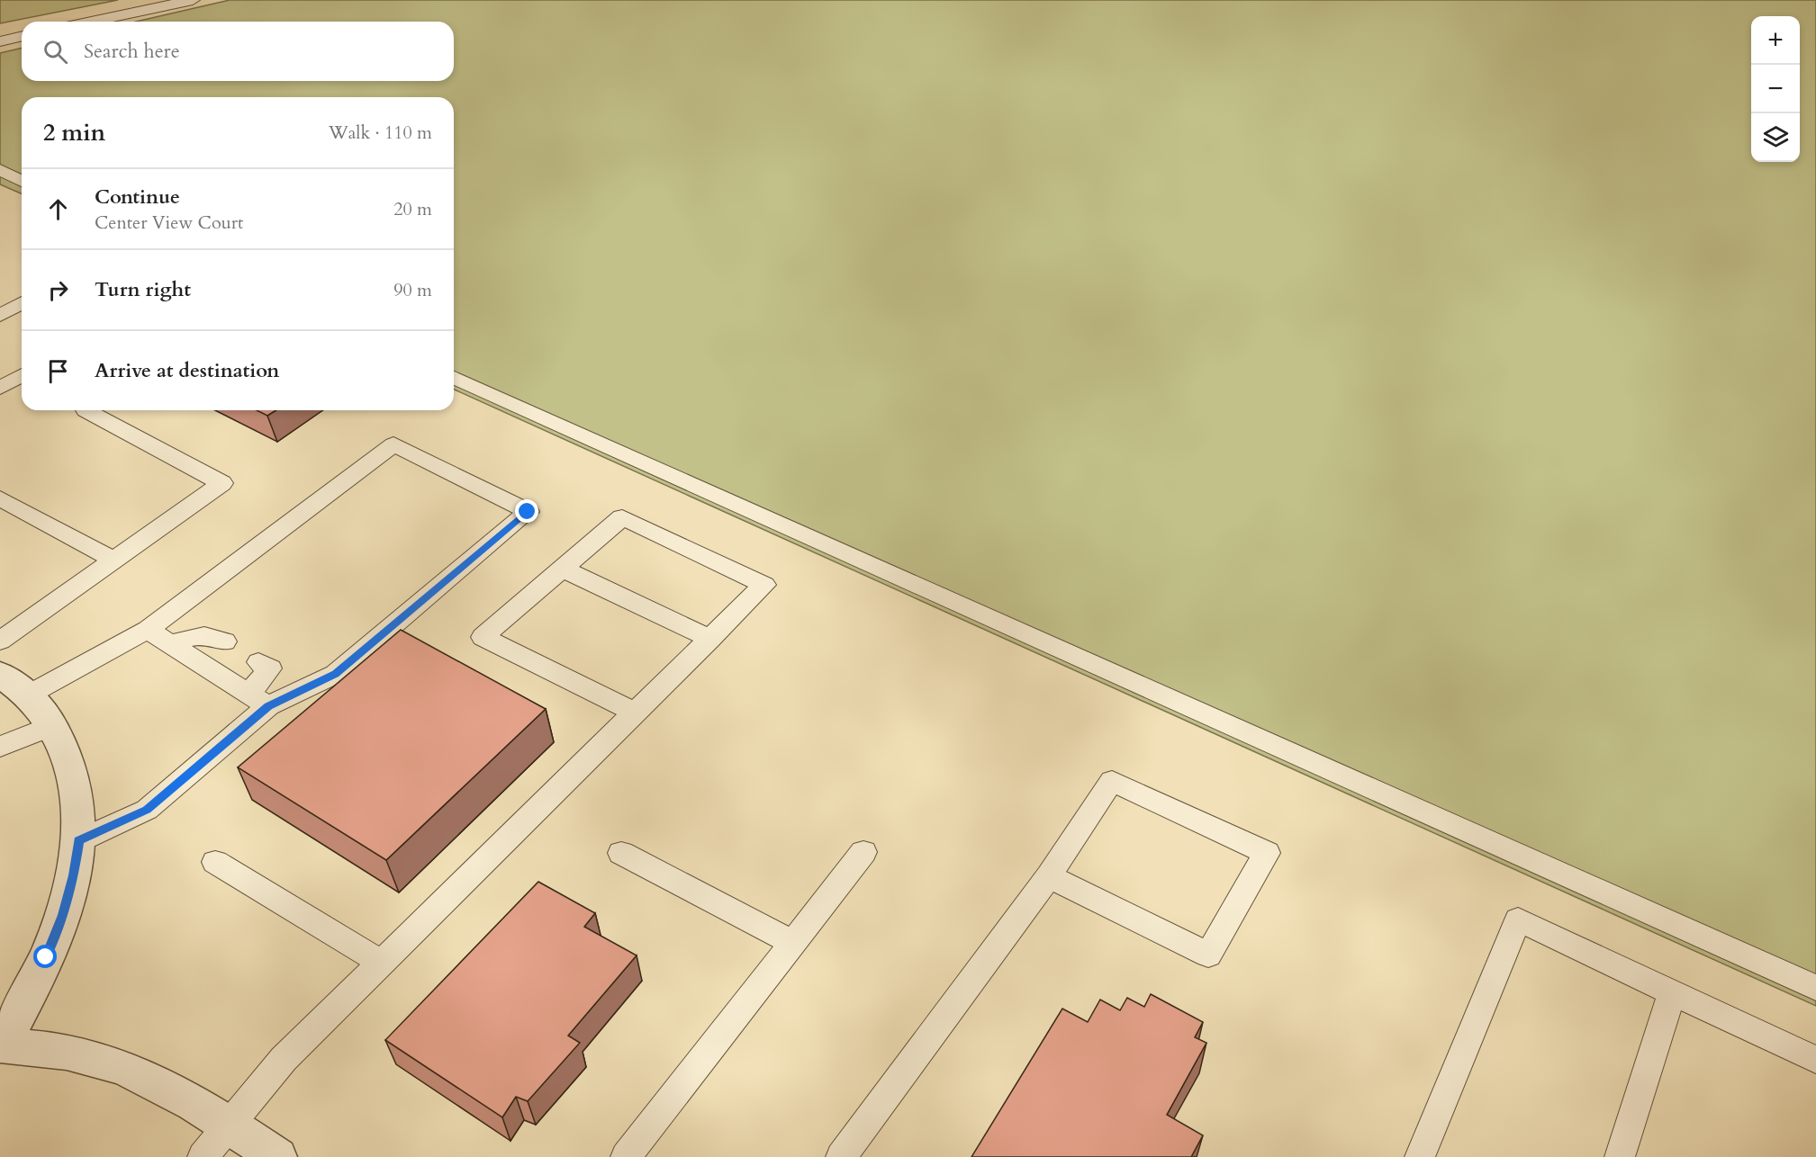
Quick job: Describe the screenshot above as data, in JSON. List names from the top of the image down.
{
  "page": {
    "map_buttons": ["+", "−"],
    "search": "Search here",
    "heading": ["2 min", "Walk · 110 m"],
    "list": [
      ["Continue", "Center View Court", "20 m"],
      ["Turn right", "90 m"],
      "Arrive at destination"
    ]
  }
}
